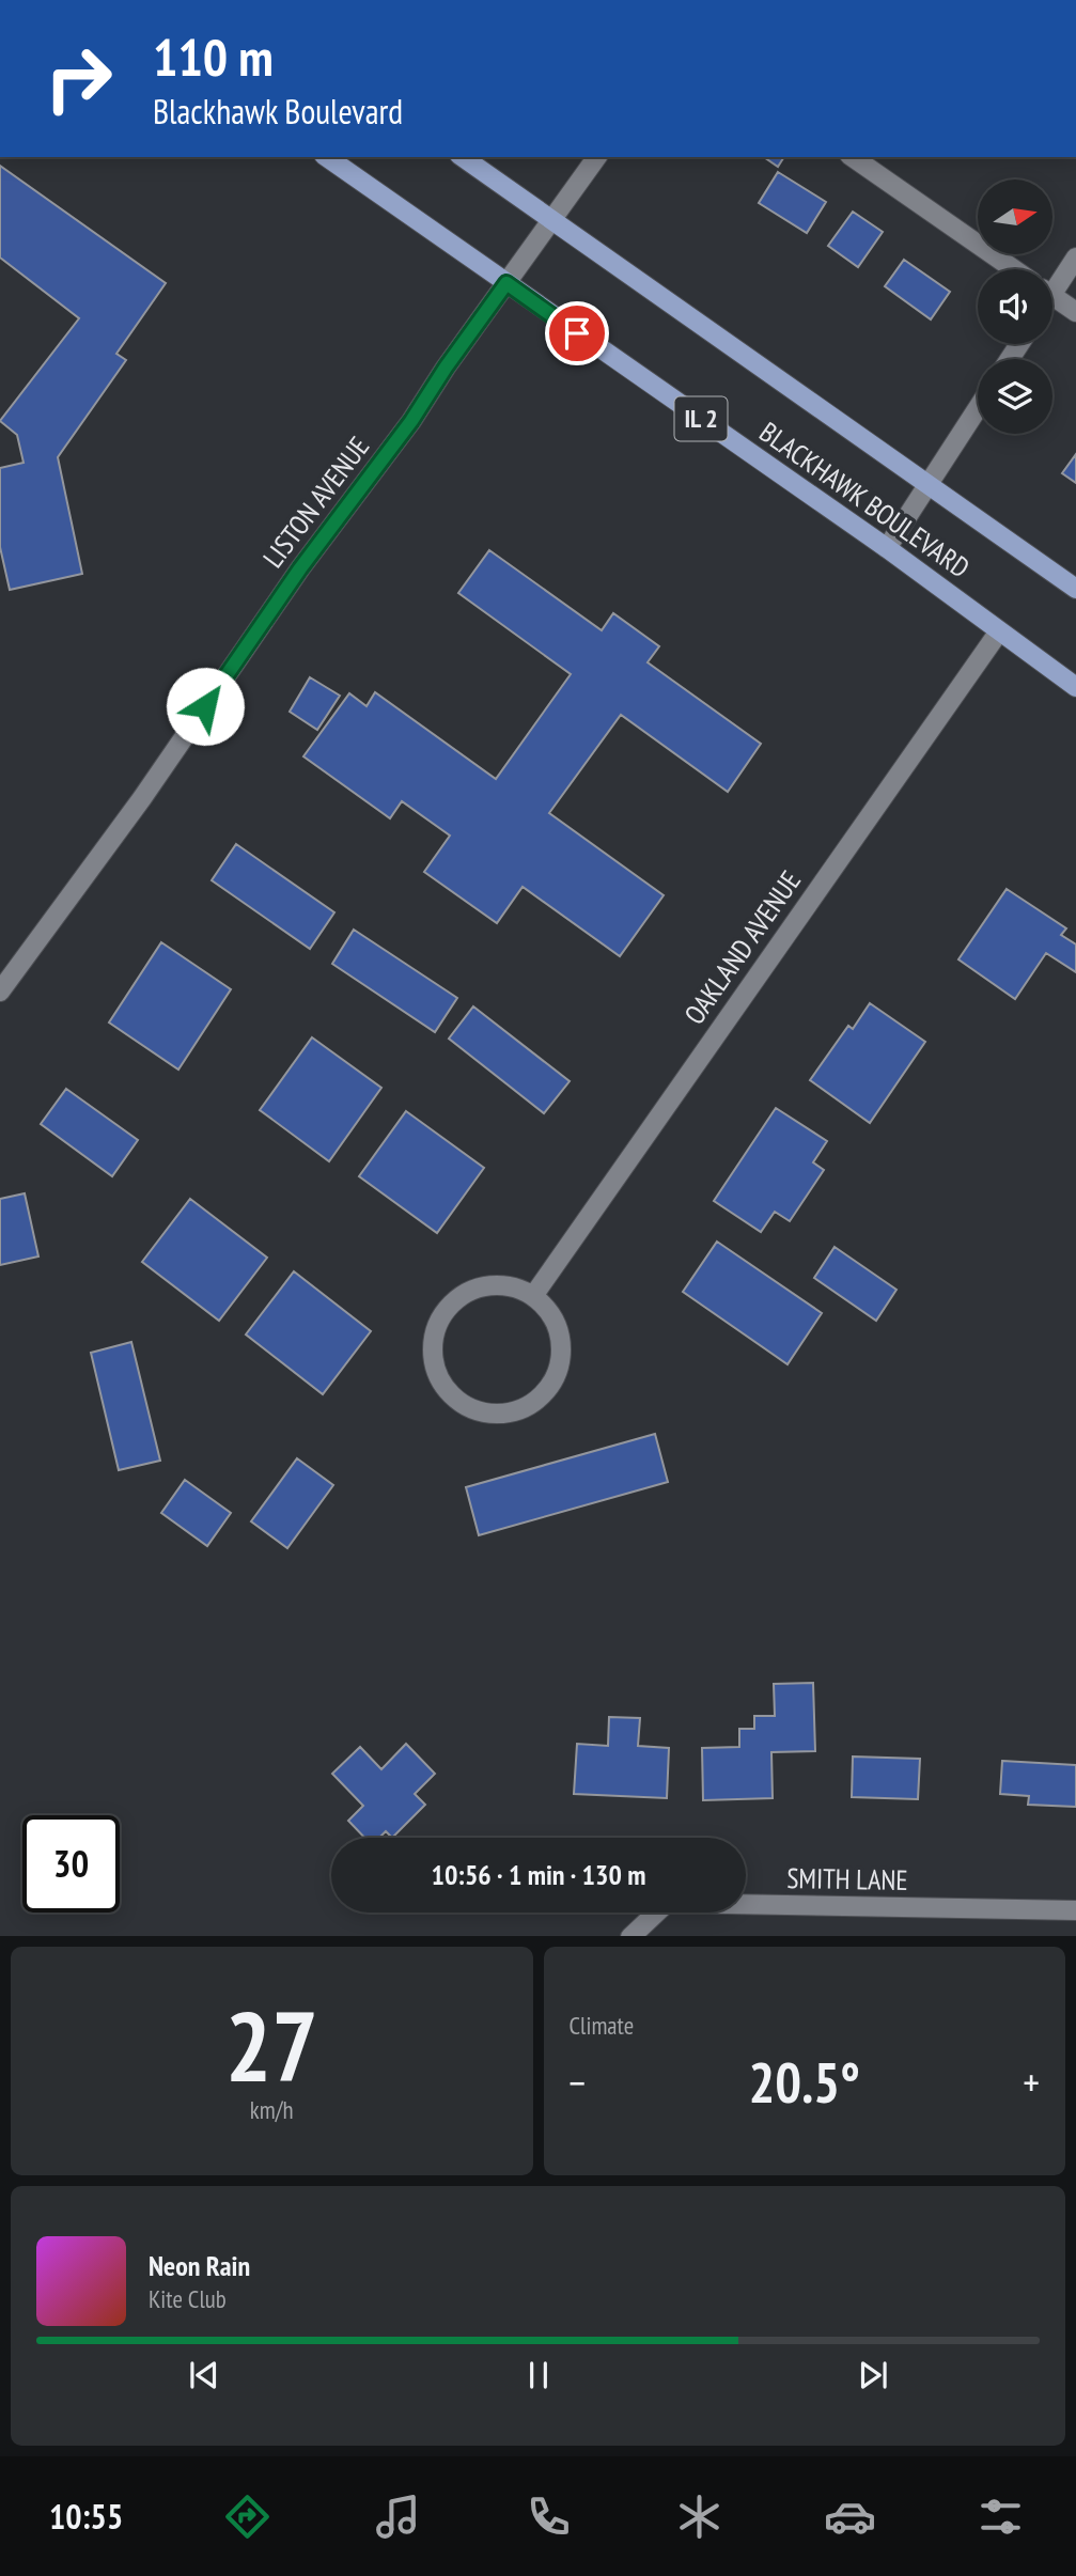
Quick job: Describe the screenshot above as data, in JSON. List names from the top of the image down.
{
  "streets": {
    "main road": ["IL 2", "BLACKHAWK BOULEVARD"],
    "street": ["LISTON AVENUE", "OAKLAND AVENUE", "SMITH LANE"]
  },
  "crossings": [
    ["BLACKHAWK BOULEVARD", "LISTON AVENUE"],
    ["BLACKHAWK BOULEVARD", "OAKLAND AVENUE"]
  ],
  "north": "right",
  "page": {
    "turn": ["110 m", "Blackhawk Boulevard"],
    "limit": "30",
    "trip": "10:56 · 1 min · 130 m",
    "tile": [
      ["27", "km/h"],
      "Climate"
    ],
    "heat": ["−", "20.5°", "+"],
    "song": ["Neon Rain", "Kite Club"],
    "tabs": "10:55"
  }
}
